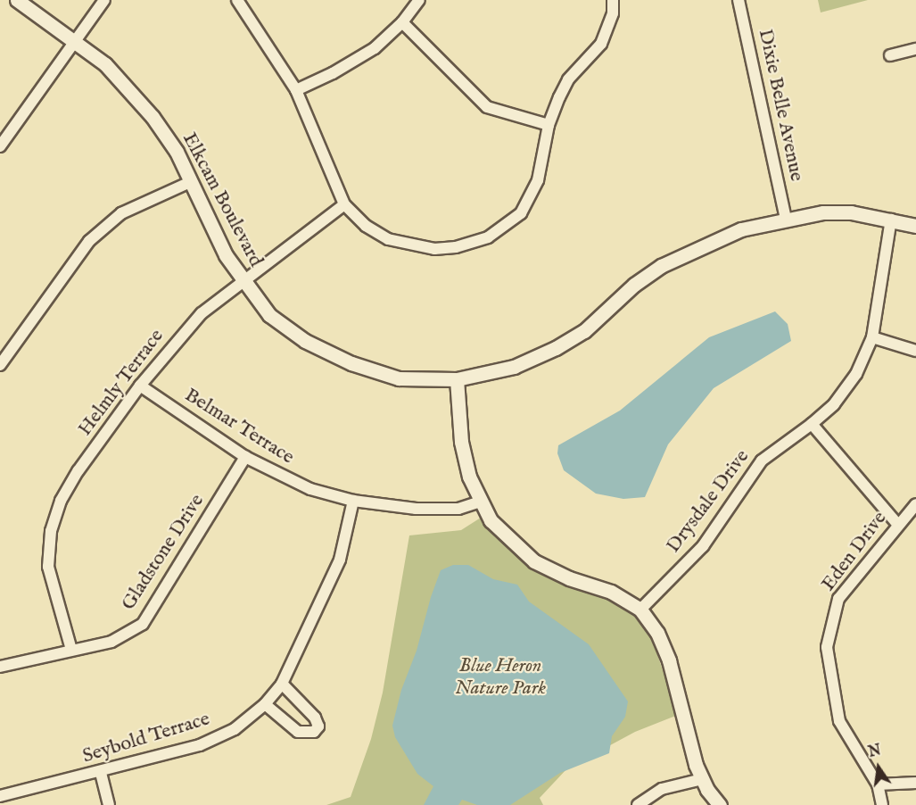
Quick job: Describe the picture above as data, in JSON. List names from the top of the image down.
{
  "streets": {
    "street": [
      "Dixie Belle Avenue",
      "Elkcam Boulevard",
      "Helmly Terrace",
      "Belmar Terrace",
      "Drysdale Drive",
      "Eden Drive",
      "Gladstone Drive",
      "Seybold Terrace"
    ]
  },
  "crossings": [
    ["Dixie Belle Avenue", "Elkcam Boulevard"],
    ["Elkcam Boulevard", "Helmly Terrace"],
    ["Elkcam Boulevard", "Drysdale Drive"],
    ["Helmly Terrace", "Belmar Terrace"],
    ["Helmly Terrace", "Gladstone Drive"],
    ["Belmar Terrace", "Gladstone Drive"],
    ["Belmar Terrace", "Seybold Terrace"]
  ],
  "parks": ["Blue Heron Nature Park"],
  "north": "top"
}
